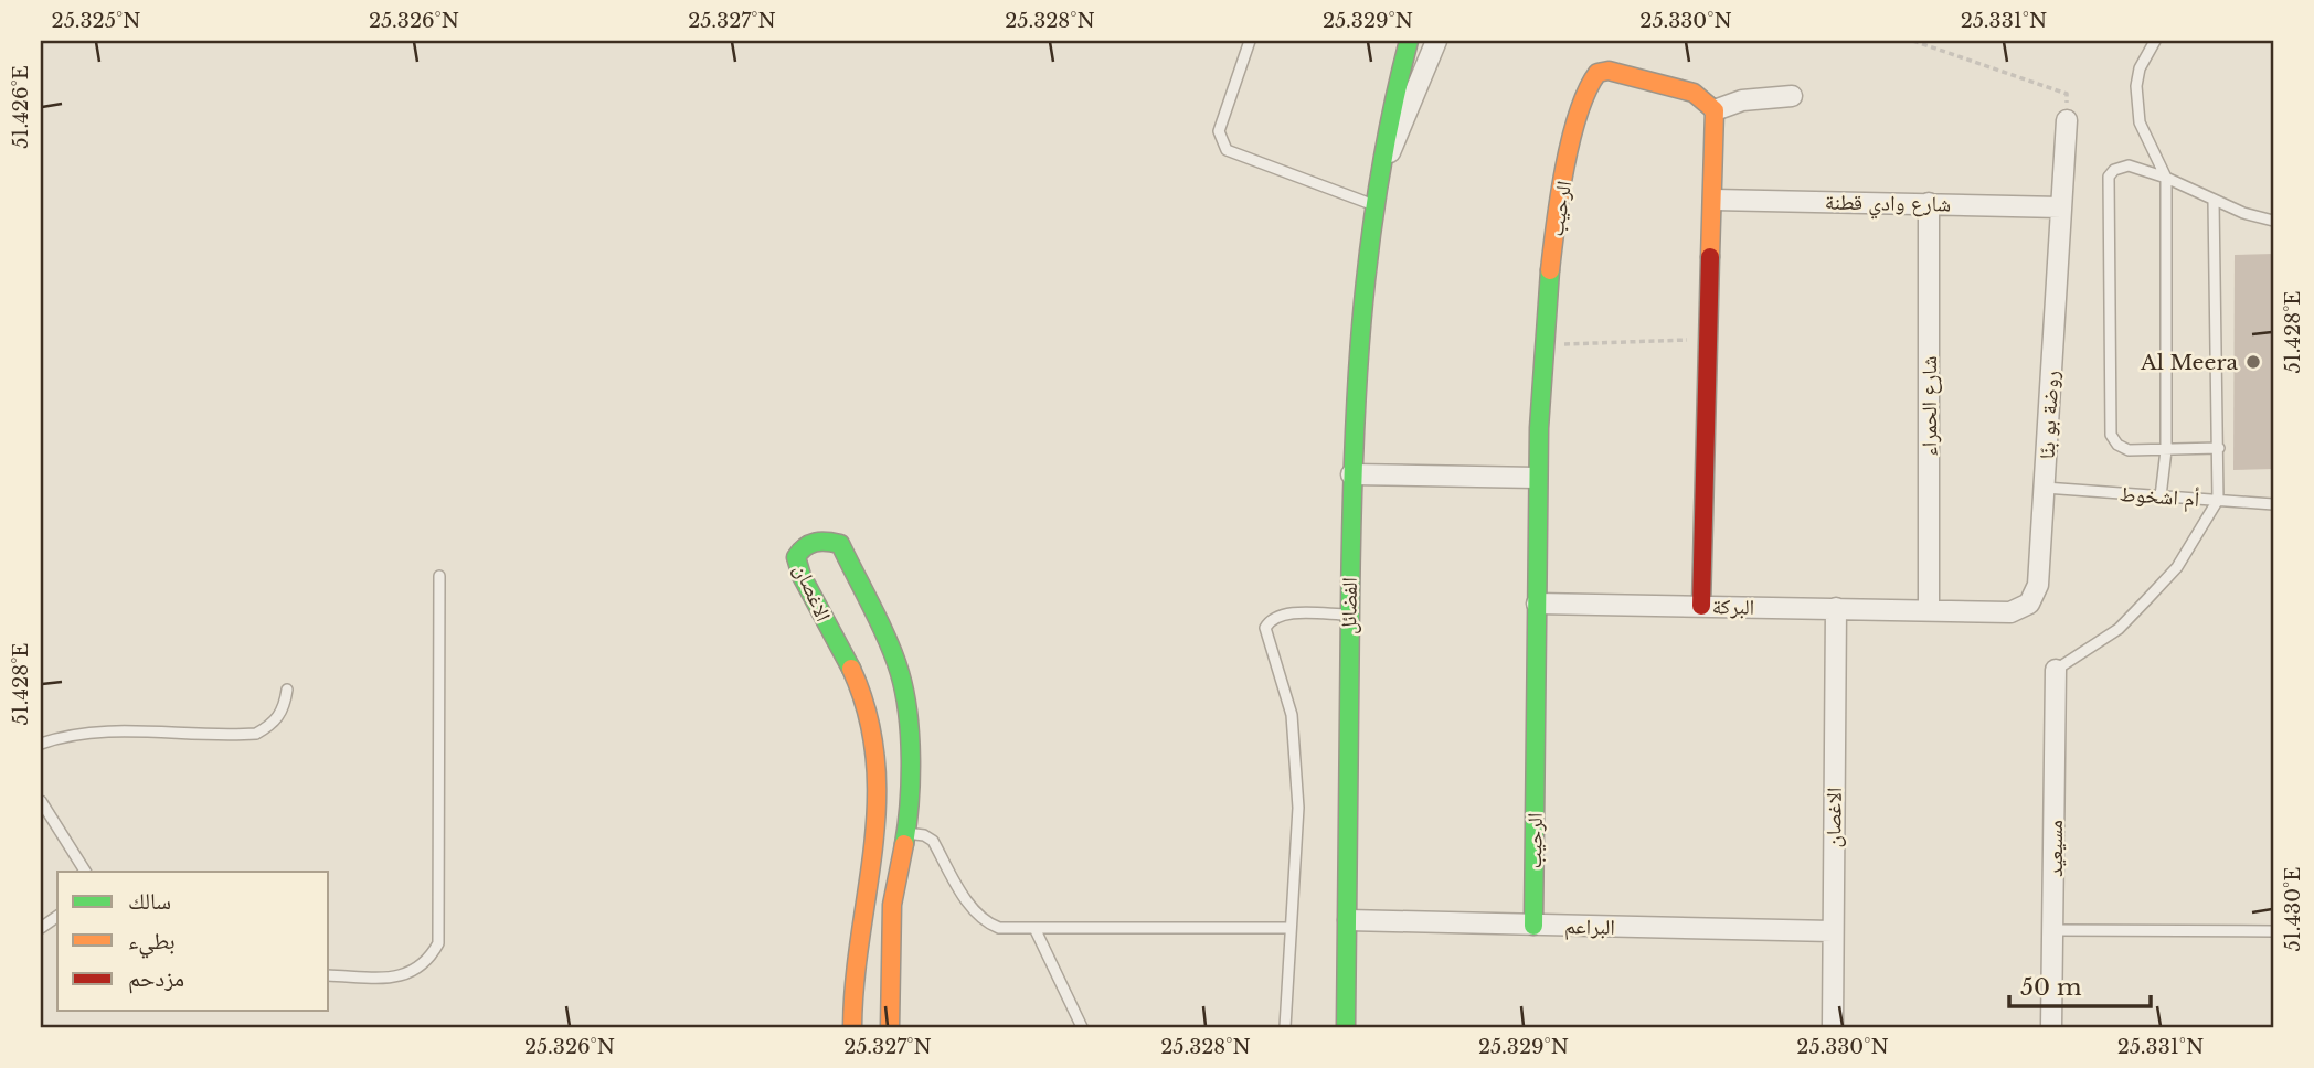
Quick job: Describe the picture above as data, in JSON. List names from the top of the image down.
{
  "streets": {
    "street": [
      "شارع وادي قطنة",
      "الرحيب",
      "شارع الحمراء",
      "روضة بو بنّا",
      "الاغصان",
      "الفضائل",
      "البركة",
      "مسيعيد",
      "البراعم"
    ],
    "lane": ["أم اشخوط"]
  },
  "crossings": [
    ["شارع وادي قطنة", "شارع الحمراء"],
    ["شارع وادي قطنة", "روضة بو بنّا"],
    ["الرحيب", "البركة"],
    ["الرحيب", "البراعم"],
    ["شارع الحمراء", "روضة بو بنّا"],
    ["شارع الحمراء", "البركة"],
    ["روضة بو بنّا", "أم اشخوط"],
    ["روضة بو بنّا", "البركة"],
    ["الاغصان", "البركة"],
    ["الاغصان", "البراعم"],
    ["الفضائل", "البراعم"]
  ],
  "places": ["Al Meera"],
  "legend": ["سالك", "بطيء", "مزدحم"],
  "scale_bar": "50 m",
  "coordinates": [
    "25.325°N",
    "25.326°N",
    "25.327°N",
    "25.328°N",
    "25.329°N",
    "25.330°N",
    "25.331°N",
    "51.426°E",
    "51.428°E",
    "51.430°E"
  ]
}
